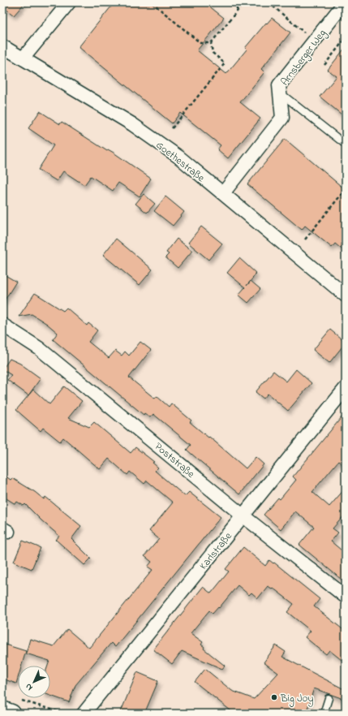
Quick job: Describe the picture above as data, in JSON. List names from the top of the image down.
{
  "streets": {
    "street": [
      "Arnsberger Weg",
      "Goethestraße",
      "Poststraße",
      "Karlstraße"
    ]
  },
  "crossings": [
    ["Arnsberger Weg", "Goethestraße"],
    ["Poststraße", "Karlstraße"]
  ],
  "places": ["Big Joy"],
  "north": "bottom left"
}
